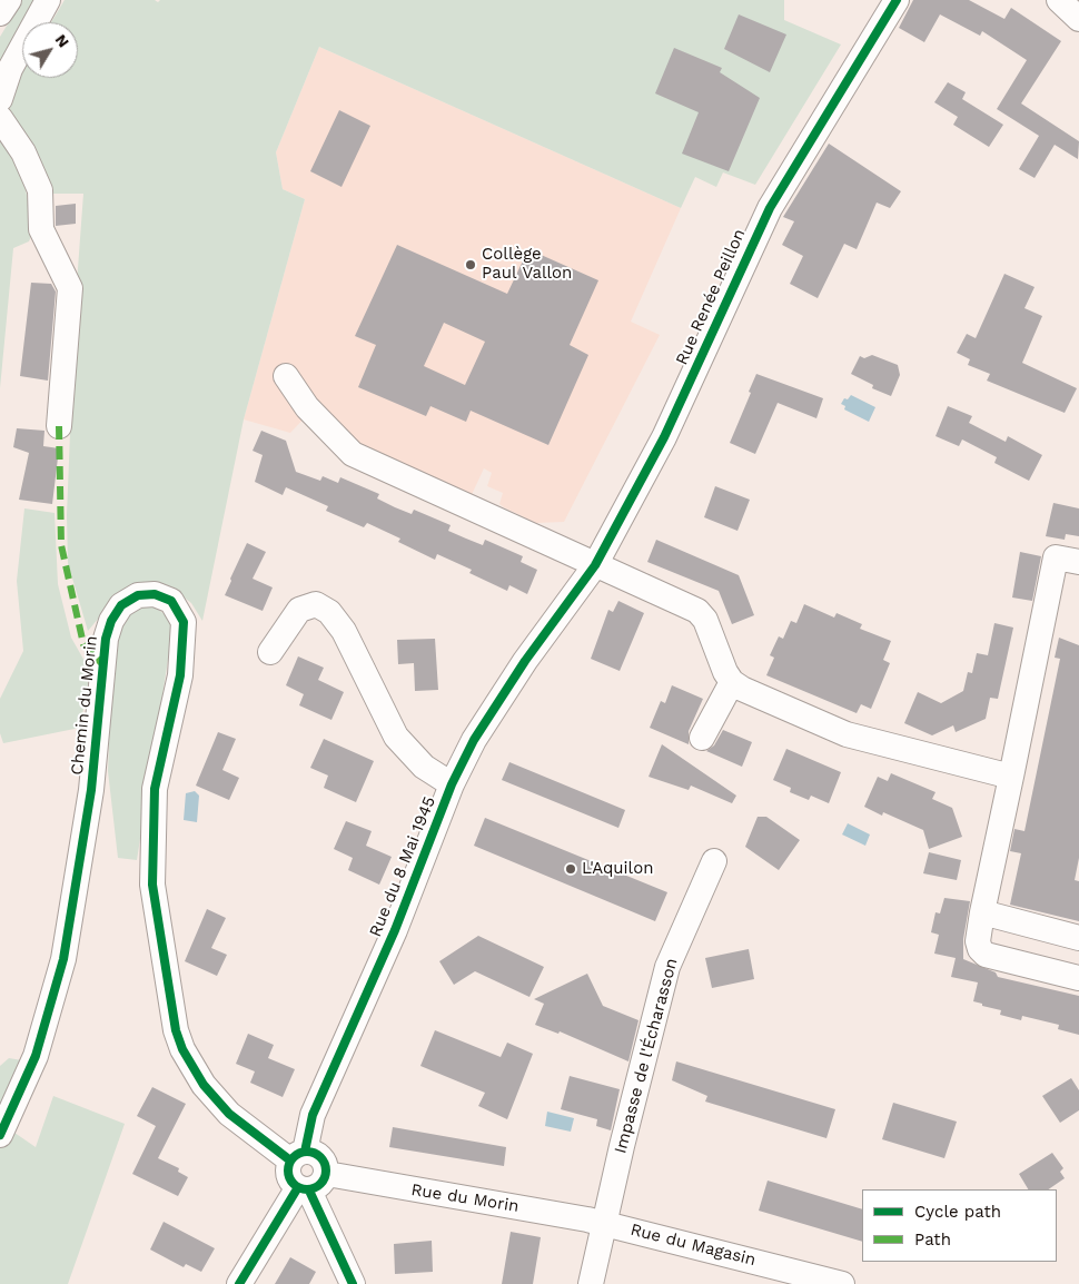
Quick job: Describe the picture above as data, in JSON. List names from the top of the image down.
{
  "streets": {
    "street": [
      "Rue Renée Peillon",
      "Chemin du Morin",
      "Rue du 8 Mai 1945",
      "Impasse de l'Écharasson",
      "Rue du Morin",
      "Rue du Magasin"
    ]
  },
  "crossings": [
    ["Rue Renée Peillon", "Rue du 8 Mai 1945"],
    ["Chemin du Morin", "Rue du 8 Mai 1945"],
    ["Chemin du Morin", "Rue du Morin"],
    ["Impasse de l'Écharasson", "Rue du Morin"],
    ["Impasse de l'Écharasson", "Rue du Magasin"],
    ["Rue du Morin", "Rue du Magasin"]
  ],
  "places": ["Collège Paul Vallon", "L'Aquilon"],
  "legend": ["Cycle path", "Path"],
  "north": "top right"
}
